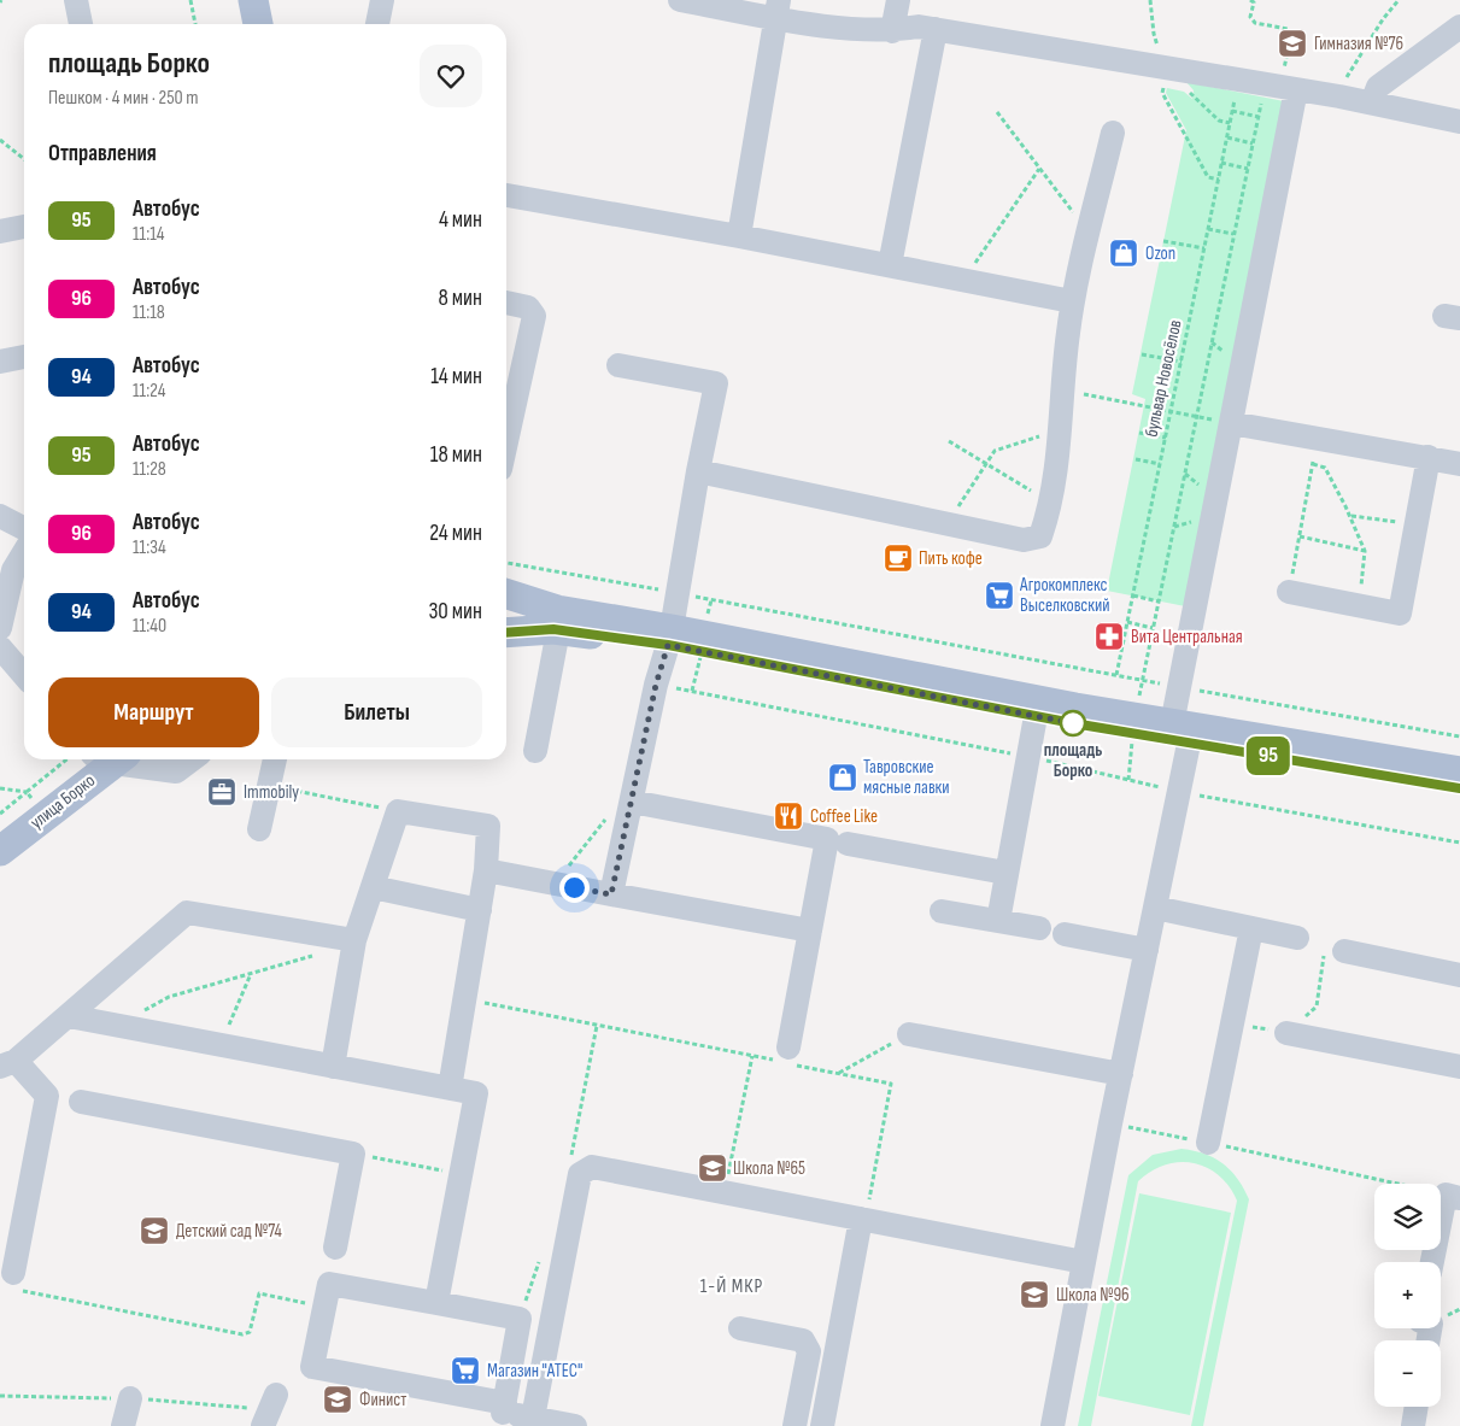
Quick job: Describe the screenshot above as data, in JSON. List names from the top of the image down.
{
  "streets": {
    "main road": ["улица Борко"],
    "path": ["бульвар Новосёлов"]
  },
  "districts": ["1-Й МКР"],
  "places": {
    "school or university": [
      "Гимназия №76",
      "Школа №65",
      "Детский сад №74",
      "Школа №96",
      "Финист"
    ],
    "shop": ["Ozon", "Тавровские мясные лавки"],
    "cafe": ["Пить кофе"],
    "supermarket": ["Агрокомплекс Выселковский", "Магазин \"АТЕС\""],
    "pharmacy": ["Вита Центральная"],
    "other": ["площадь Борко"],
    "office": ["Immobily"],
    "restaurant": ["Coffee Like"]
  },
  "lines": ["bus line 95"],
  "page": {
    "on_map": "95",
    "heading": [
      ["площадь Борко", "Пешком · 4 мин · 250 m"],
      "Отправления"
    ],
    "list": [
      {
        "mark": "95",
        "name": "Автобус",
        "note": "11:14",
        "value": "4 мин"
      },
      {
        "mark": "96",
        "name": "Автобус",
        "note": "11:18",
        "value": "8 мин"
      },
      {
        "mark": "94",
        "name": "Автобус",
        "note": "11:24",
        "value": "14 мин"
      },
      {
        "mark": "95",
        "name": "Автобус",
        "note": "11:28",
        "value": "18 мин"
      },
      {
        "mark": "96",
        "name": "Автобус",
        "note": "11:34",
        "value": "24 мин"
      },
      {
        "mark": "94",
        "name": "Автобус",
        "note": "11:40",
        "value": "30 мин"
      }
    ],
    "buttons": ["Маршрут", "Билеты"],
    "map_buttons": ["+", "−"]
  }
}
